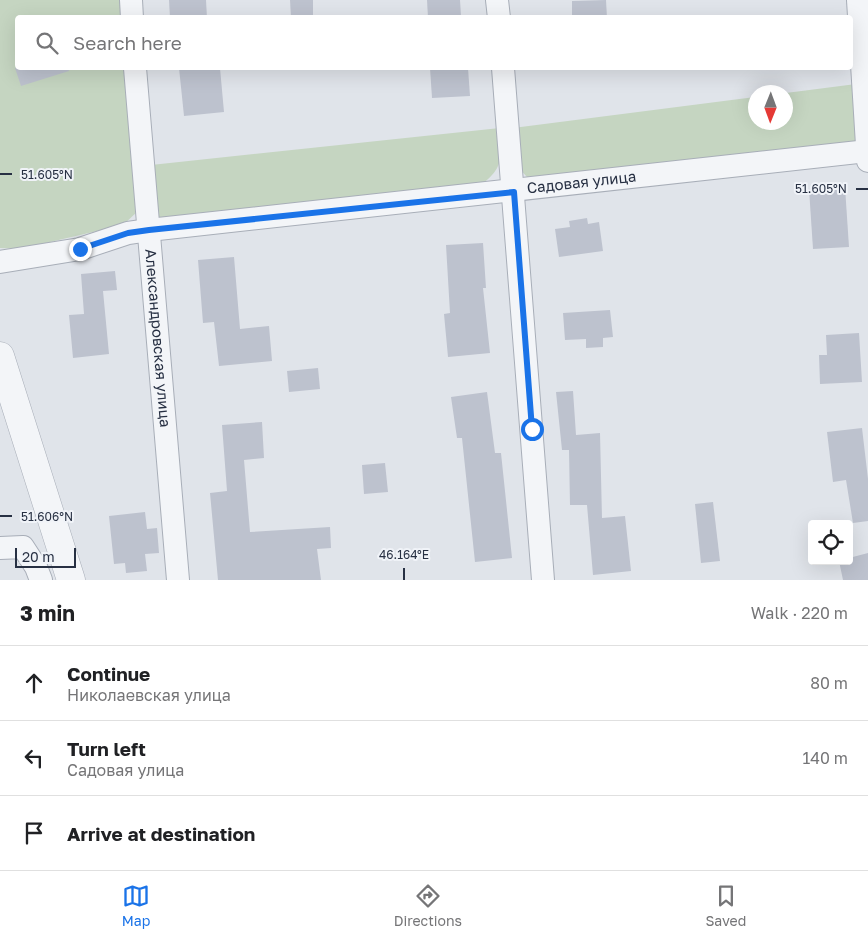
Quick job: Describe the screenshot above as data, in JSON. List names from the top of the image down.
{
  "streets": {
    "street": ["Садовая улица", "Александровская улица"]
  },
  "crossings": [
    ["Садовая улица", "Александровская улица"]
  ],
  "scale_bar": "20 m",
  "north": "bottom",
  "page": {
    "search": "Search here",
    "scale": "20 m",
    "heading": ["3 min", "Walk · 220 m"],
    "list": [
      ["Continue", "Николаевская улица", "80 m"],
      ["Turn left", "Садовая улица", "140 m"],
      "Arrive at destination"
    ],
    "nav": ["Map", "Directions", "Saved"]
  },
  "coordinates": ["51.605°N", "51.606°N", "46.164°E"]
}
